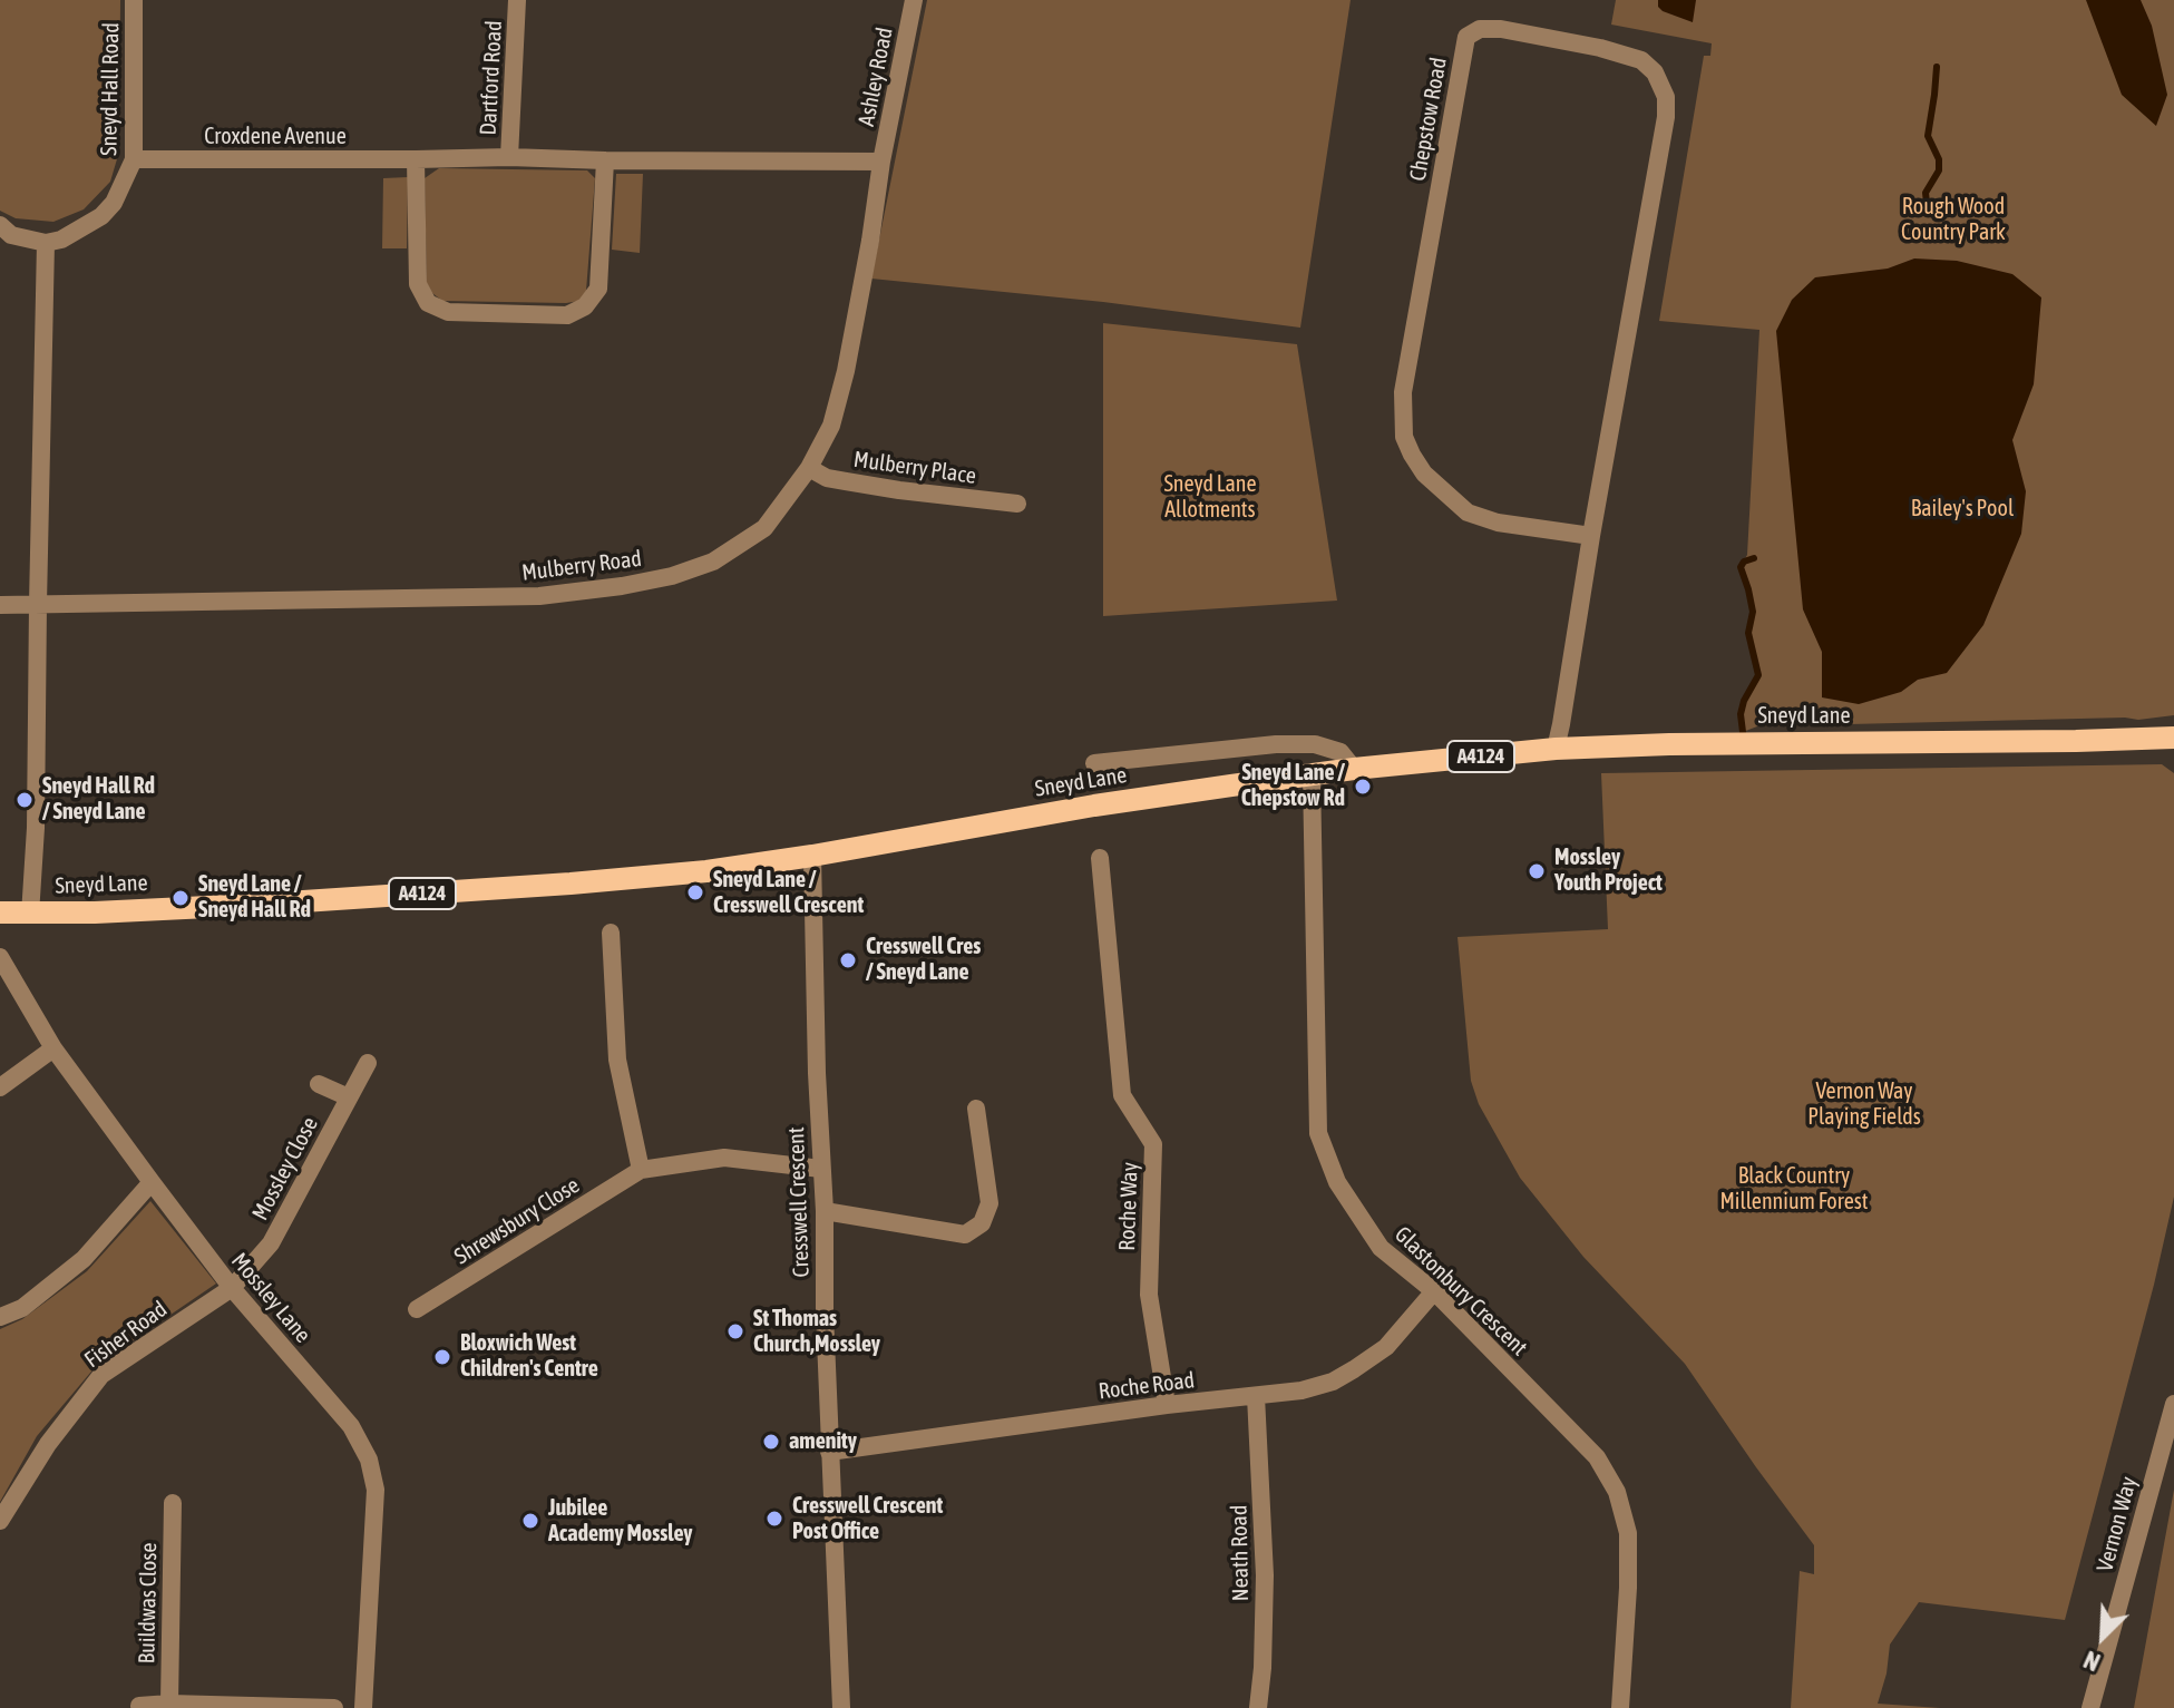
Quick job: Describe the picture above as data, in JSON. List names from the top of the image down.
{
  "streets": {
    "main road": ["Sneyd Lane", "A4124"],
    "street": [
      "Ashley Road",
      "Dartford Road",
      "Sneyd Hall Road",
      "Chepstow Road",
      "Croxdene Avenue",
      "Mulberry Place",
      "Mulberry Road",
      "Mossley Close",
      "Cresswell Crescent",
      "Roche Way",
      "Shrewsbury Close",
      "Glastonbury Crescent",
      "Mossley Lane",
      "Fisher Road",
      "Roche Road",
      "Vernon Way",
      "Neath Road",
      "Buildwas Close"
    ]
  },
  "crossings": [
    ["Ashley Road", "Croxdene Avenue"],
    ["Ashley Road", "Mulberry Road"],
    ["Dartford Road", "Croxdene Avenue"],
    ["Sneyd Hall Road", "Croxdene Avenue"],
    ["Chepstow Road", "Sneyd Lane"],
    ["Croxdene Avenue", "Mulberry Road"],
    ["Mulberry Place", "Mulberry Road"],
    ["Sneyd Lane", "Cresswell Crescent"],
    ["Sneyd Lane", "Glastonbury Crescent"],
    ["Mossley Close", "Mossley Lane"],
    ["Mossley Close", "Fisher Road"],
    ["Cresswell Crescent", "Shrewsbury Close"],
    ["Cresswell Crescent", "Roche Road"],
    ["Roche Way", "Roche Road"],
    ["Glastonbury Crescent", "Roche Road"],
    ["Mossley Lane", "Fisher Road"],
    ["Roche Road", "Neath Road"]
  ],
  "parks": [
    "Rough Wood Country Park",
    "Sneyd Lane Allotments",
    "Bailey's Pool",
    "Vernon Way Playing Fields",
    "Black Country Millennium Forest"
  ],
  "places": [
    "Sneyd Lane / Chepstow Rd",
    "Sneyd Hall Rd / Sneyd Lane",
    "Mossley Youth Project",
    "Sneyd Lane / Cresswell Crescent",
    "Sneyd Lane / Sneyd Hall Rd",
    "Cresswell Cres / Sneyd Lane",
    "St Thomas Church,Mossley",
    "Bloxwich West Children's Centre",
    "amenity",
    "Cresswell Crescent Post Office",
    "Jubilee Academy Mossley"
  ],
  "north": "bottom left"
}
